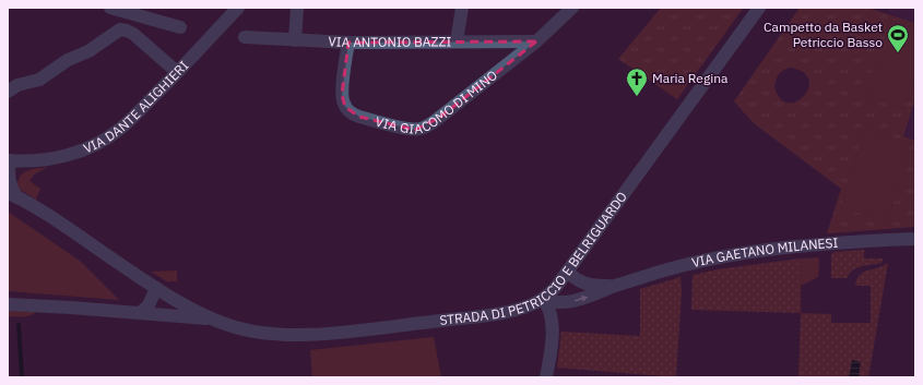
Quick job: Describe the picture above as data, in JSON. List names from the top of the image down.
{
  "streets": {
    "street": [
      "VIA ANTONIO BAZZI",
      "VIA GIACOMO DI MINO",
      "VIA DANTE ALIGHIERI",
      "STRADA DI PETRICCIO E BELRIGUARDO",
      "VIA GAETANO MILANESI"
    ]
  },
  "crossings": [
    ["VIA ANTONIO BAZZI", "VIA GIACOMO DI MINO"],
    ["VIA DANTE ALIGHIERI", "STRADA DI PETRICCIO E BELRIGUARDO"],
    ["STRADA DI PETRICCIO E BELRIGUARDO", "VIA GAETANO MILANESI"]
  ],
  "places": {
    "sports": ["Campetto da Basket Petriccio Basso"],
    "church": ["Maria Regina"]
  }
}
